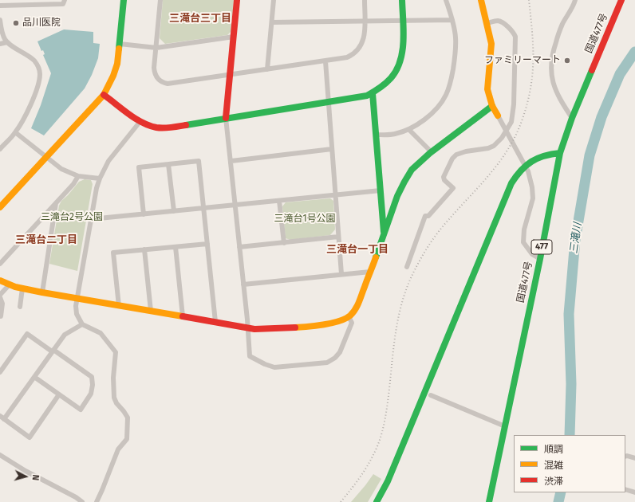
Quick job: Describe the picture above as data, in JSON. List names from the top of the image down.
{
  "streets": {
    "main road": ["国道477号", "477"]
  },
  "districts": ["三滝台三丁目", "三滝台二丁目", "三滝台一丁目"],
  "water": ["三滝川"],
  "parks": ["三滝台2号公園", "三滝台1号公園"],
  "places": ["品川医院", "ファミリーマート"],
  "legend": ["順調", "混雑", "渋滞"],
  "north": "right"
}
